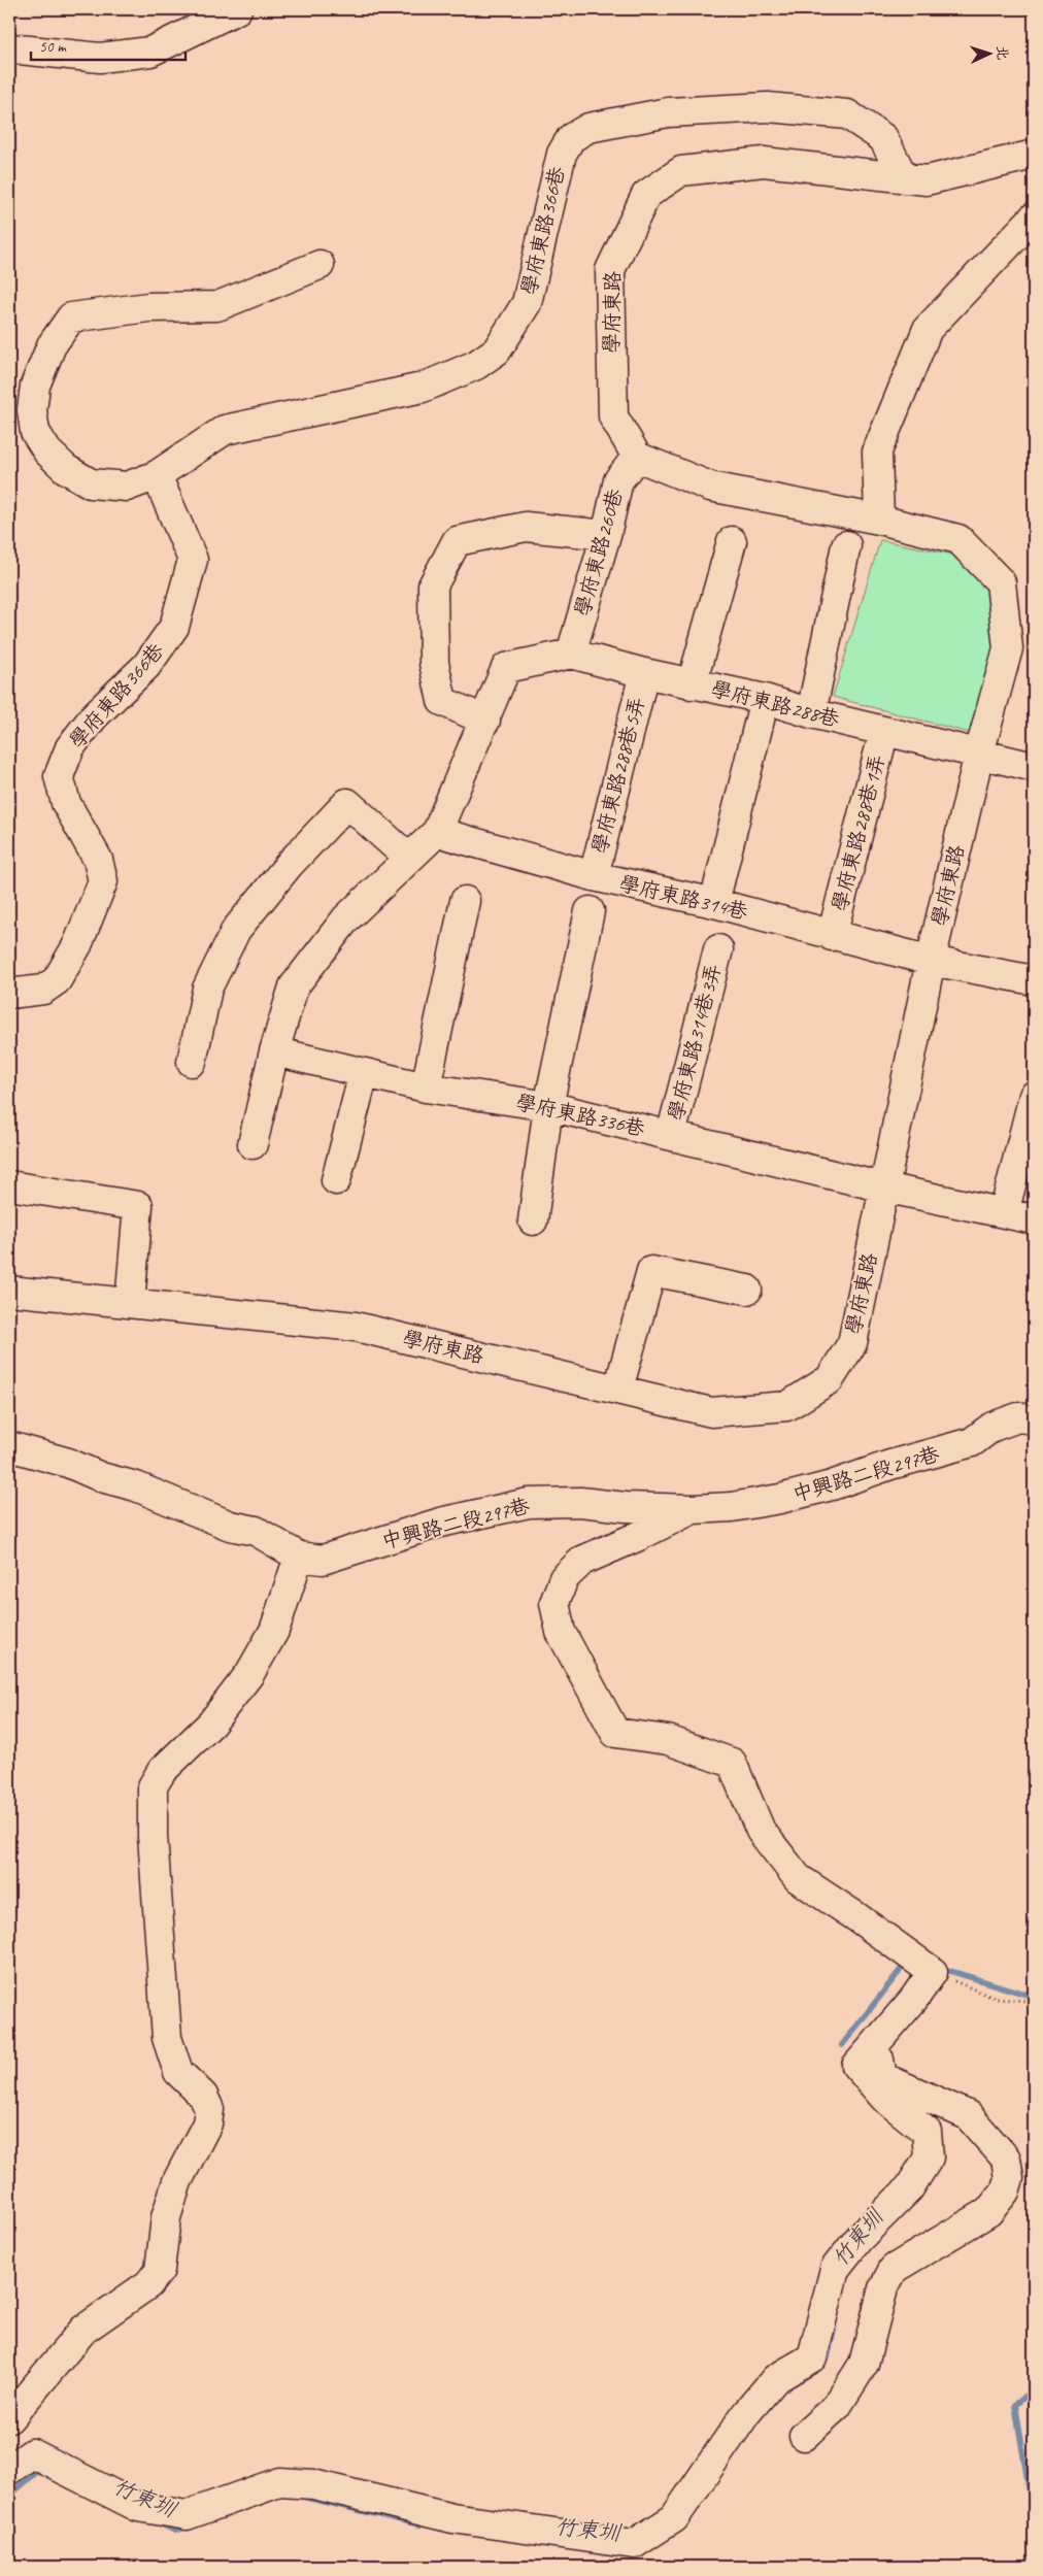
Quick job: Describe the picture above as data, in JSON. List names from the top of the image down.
{
  "streets": {
    "street": [
      "學府東路366巷",
      "學府東路",
      "學府東路260巷",
      "學府東路288巷",
      "學府東路288巷5弄",
      "學府東路288巷1弄",
      "學府東路314巷",
      "學府東路314巷3弄",
      "學府東路336巷",
      "中興路二段297巷"
    ]
  },
  "crossings": [
    ["學府東路366巷", "學府東路"],
    ["學府東路", "學府東路260巷"],
    ["學府東路", "學府東路288巷"],
    ["學府東路", "學府東路314巷"],
    ["學府東路", "學府東路336巷"],
    ["學府東路260巷", "學府東路288巷"],
    ["學府東路288巷", "學府東路288巷5弄"],
    ["學府東路288巷", "學府東路288巷1弄"],
    ["學府東路288巷5弄", "學府東路314巷"],
    ["學府東路288巷1弄", "學府東路314巷"],
    ["學府東路314巷3弄", "學府東路336巷"]
  ],
  "water": ["竹東圳"],
  "scale_bar": "50 m",
  "north": "right"
}
